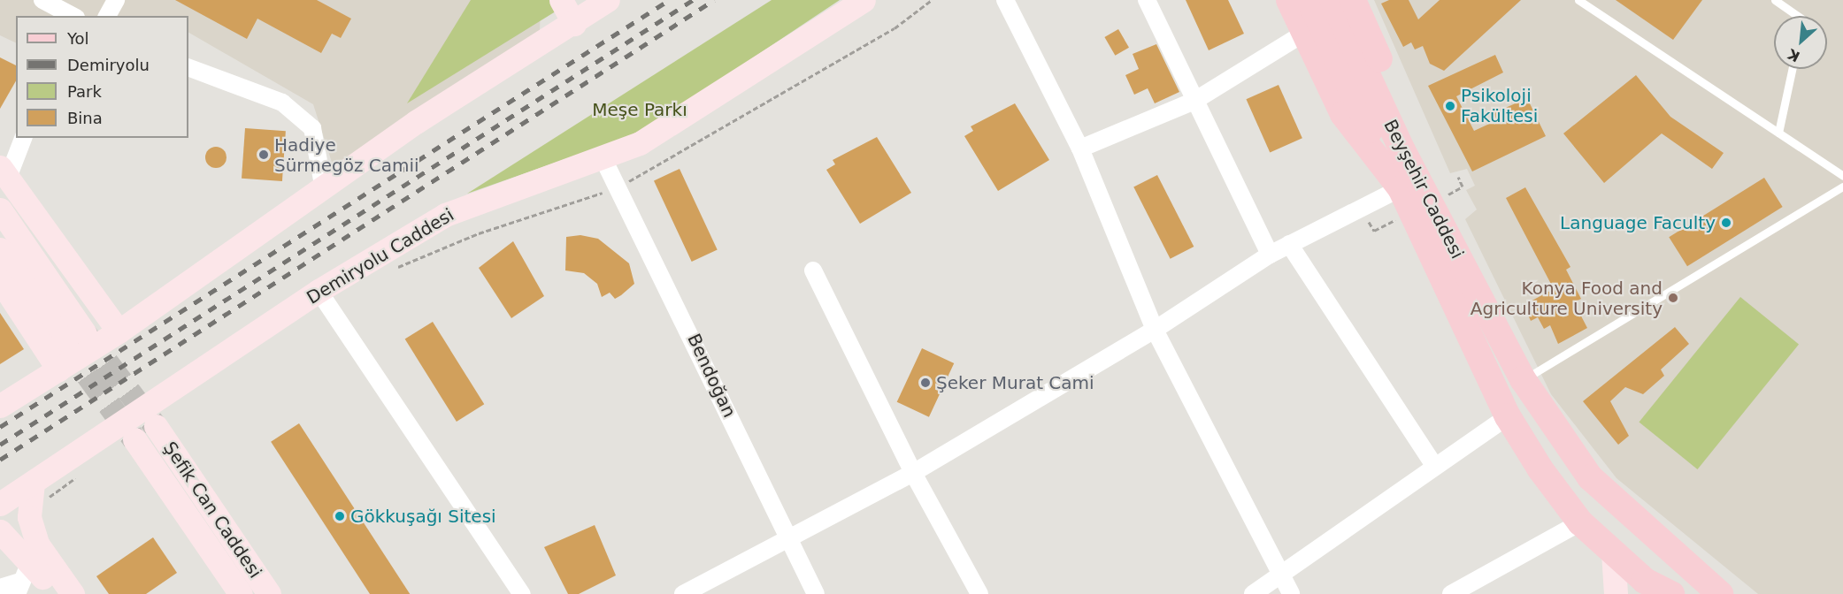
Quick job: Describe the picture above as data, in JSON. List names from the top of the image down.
{
  "streets": {
    "main road": ["Beyşehir Caddesi", "Demiryolu Caddesi", "Şefik Can Caddesi"],
    "street": ["Bendoğan"]
  },
  "crossings": [
    ["Demiryolu Caddesi", "Bendoğan"]
  ],
  "parks": ["Meşe Parkı"],
  "places": [
    "Psikoloji Fakültesi",
    "Hadiye Sürmegöz Camii",
    "Language Faculty",
    "Konya Food and Agriculture University",
    "Şeker Murat Cami",
    "Gökkuşağı Sitesi"
  ],
  "legend": [
    "Yol",
    "Demiryolu",
    "Park",
    "Bina"
  ],
  "north": "bottom left"
}
